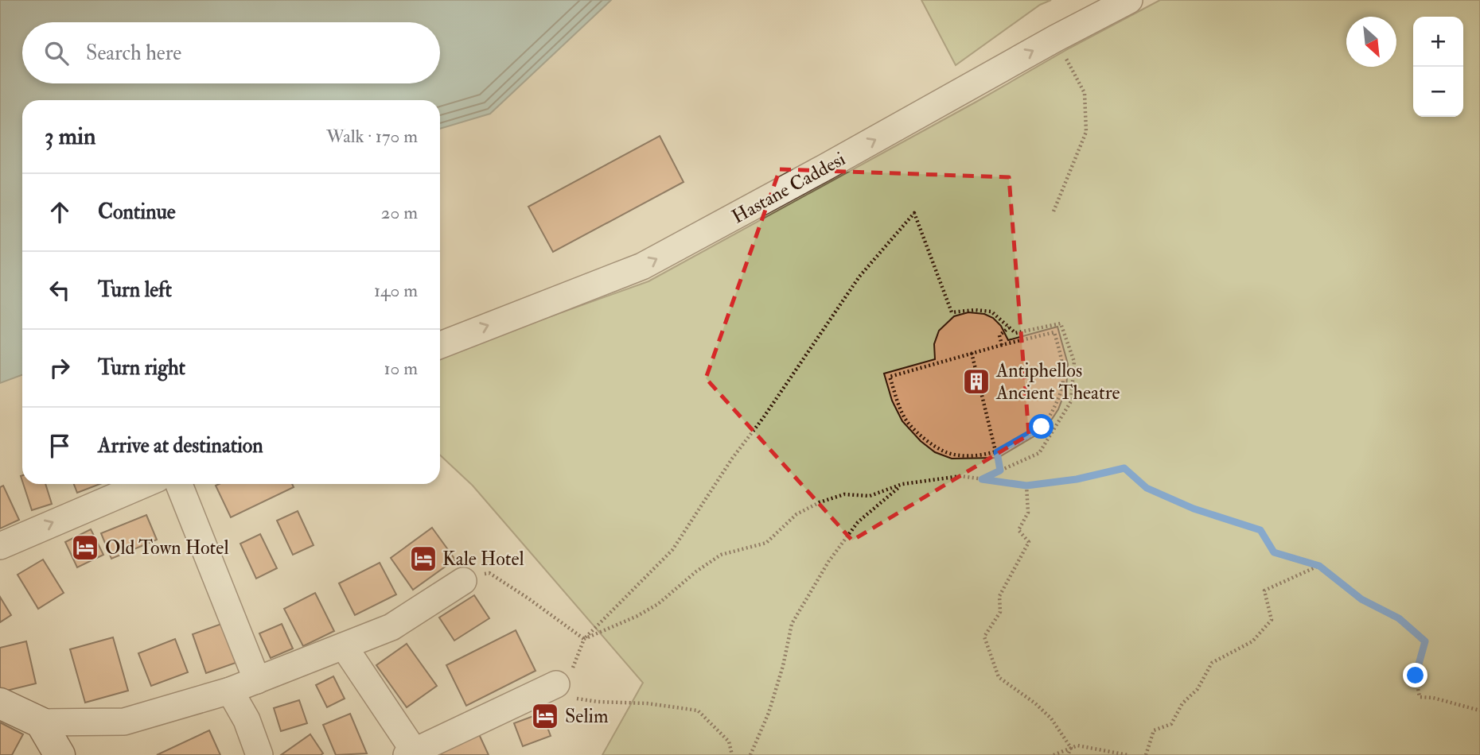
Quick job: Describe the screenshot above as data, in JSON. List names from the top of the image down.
{
  "streets": {
    "street": ["Hastane Caddesi"]
  },
  "one_way": ["Hastane Caddesi"],
  "places": {
    "building": ["Antiphellos Ancient Theatre"],
    "hotel": ["Old Town Hotel", "Kale Hotel", "Selim"]
  },
  "north": "bottom right",
  "page": {
    "map_buttons": ["+", "−"],
    "search": "Search here",
    "heading": ["3 min", "Walk · 170 m"],
    "list": [
      ["Continue", "20 m"],
      ["Turn left", "140 m"],
      ["Turn right", "10 m"],
      "Arrive at destination"
    ]
  }
}
